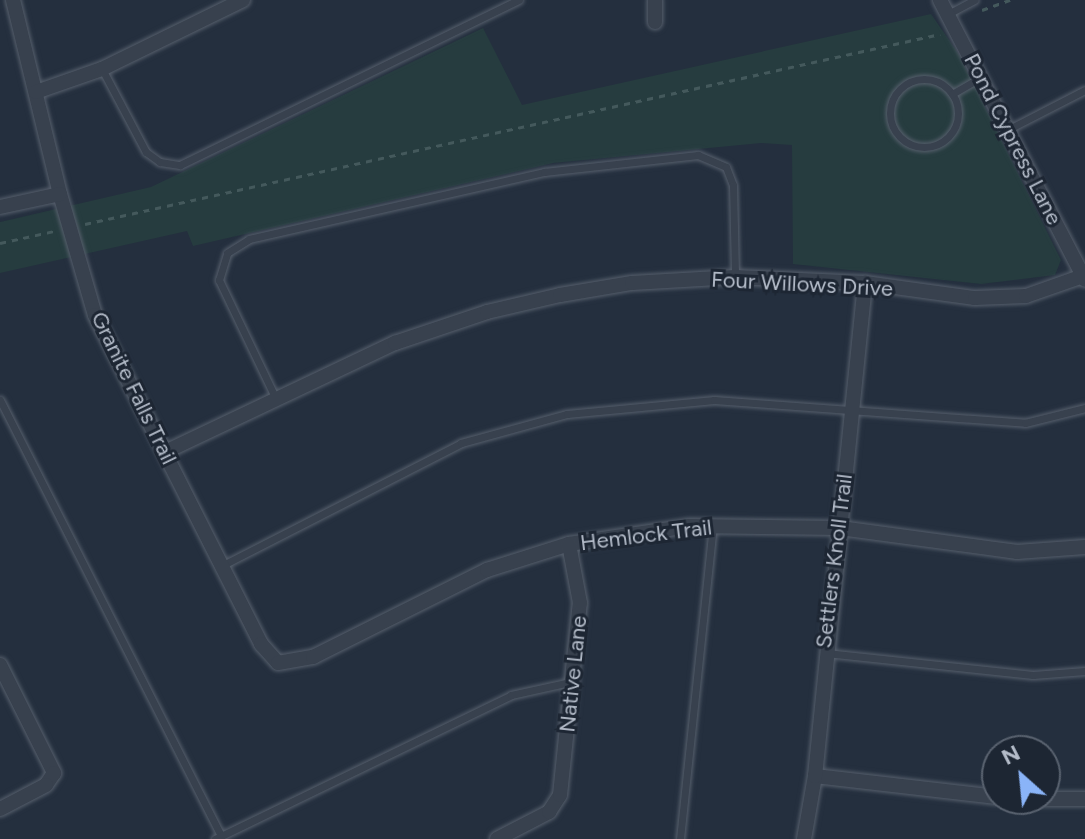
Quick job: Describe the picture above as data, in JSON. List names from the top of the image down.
{
  "streets": {
    "street": [
      "Pond Cypress Lane",
      "Four Willows Drive",
      "Granite Falls Trail",
      "Hemlock Trail",
      "Settlers Knoll Trail",
      "Native Lane"
    ]
  },
  "crossings": [
    ["Pond Cypress Lane", "Four Willows Drive"],
    ["Four Willows Drive", "Granite Falls Trail"],
    ["Four Willows Drive", "Settlers Knoll Trail"],
    ["Granite Falls Trail", "Hemlock Trail"],
    ["Hemlock Trail", "Settlers Knoll Trail"],
    ["Hemlock Trail", "Native Lane"]
  ],
  "north": "top left"
}
